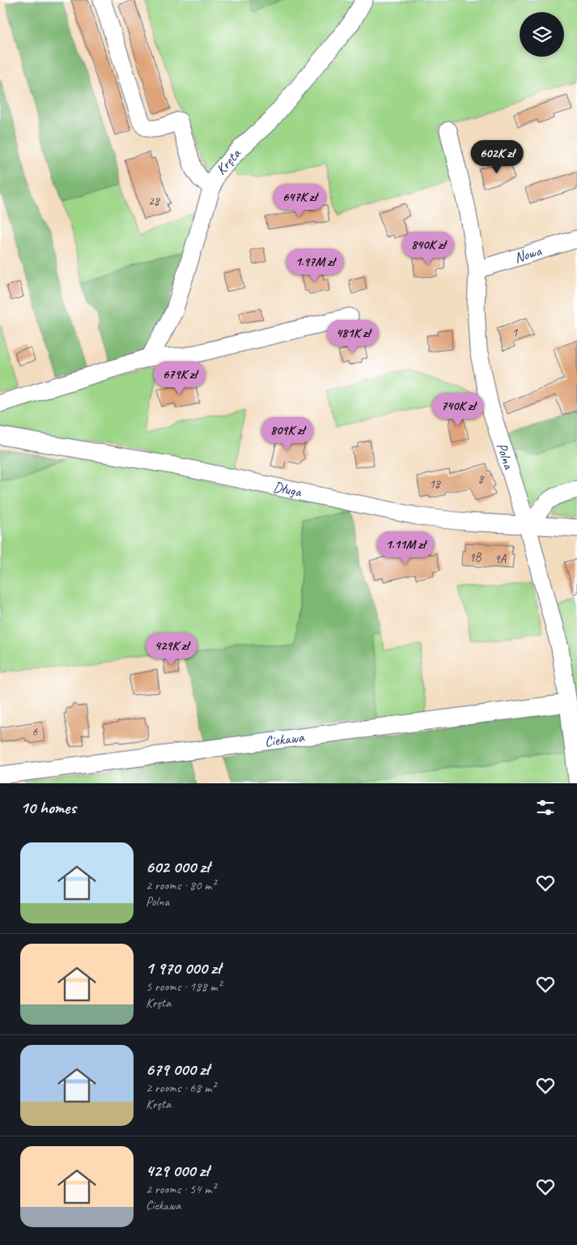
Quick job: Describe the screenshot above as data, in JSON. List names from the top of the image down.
{
  "streets": {
    "street": [
      "Kręta",
      "Nowa",
      "Polna",
      "Długa",
      "Ciekawa"
    ]
  },
  "crossings": [
    ["Nowa", "Polna"],
    ["Polna", "Długa"],
    ["Polna", "Ciekawa"]
  ],
  "house_numbers": [
    "28",
    "1",
    "8",
    "18",
    "9B",
    "9A",
    "6"
  ],
  "page": {
    "price": [
      "602K zł",
      "647K zł",
      "840K zł",
      "1.97M zł",
      "481K zł",
      "679K zł",
      "740K zł",
      "809K zł",
      "1.11M zł",
      "429K zł"
    ],
    "heading": "10 homes",
    "list": [
      {
        "name": "602 000 zł",
        "note": "2 rooms · 80 m² · Polna"
      },
      {
        "name": "1 970 000 zł",
        "note": "5 rooms · 188 m² · Kręta"
      },
      {
        "name": "679 000 zł",
        "note": "2 rooms · 68 m² · Kręta"
      },
      {
        "name": "429 000 zł",
        "note": "2 rooms · 54 m² · Ciekawa"
      }
    ]
  }
}
